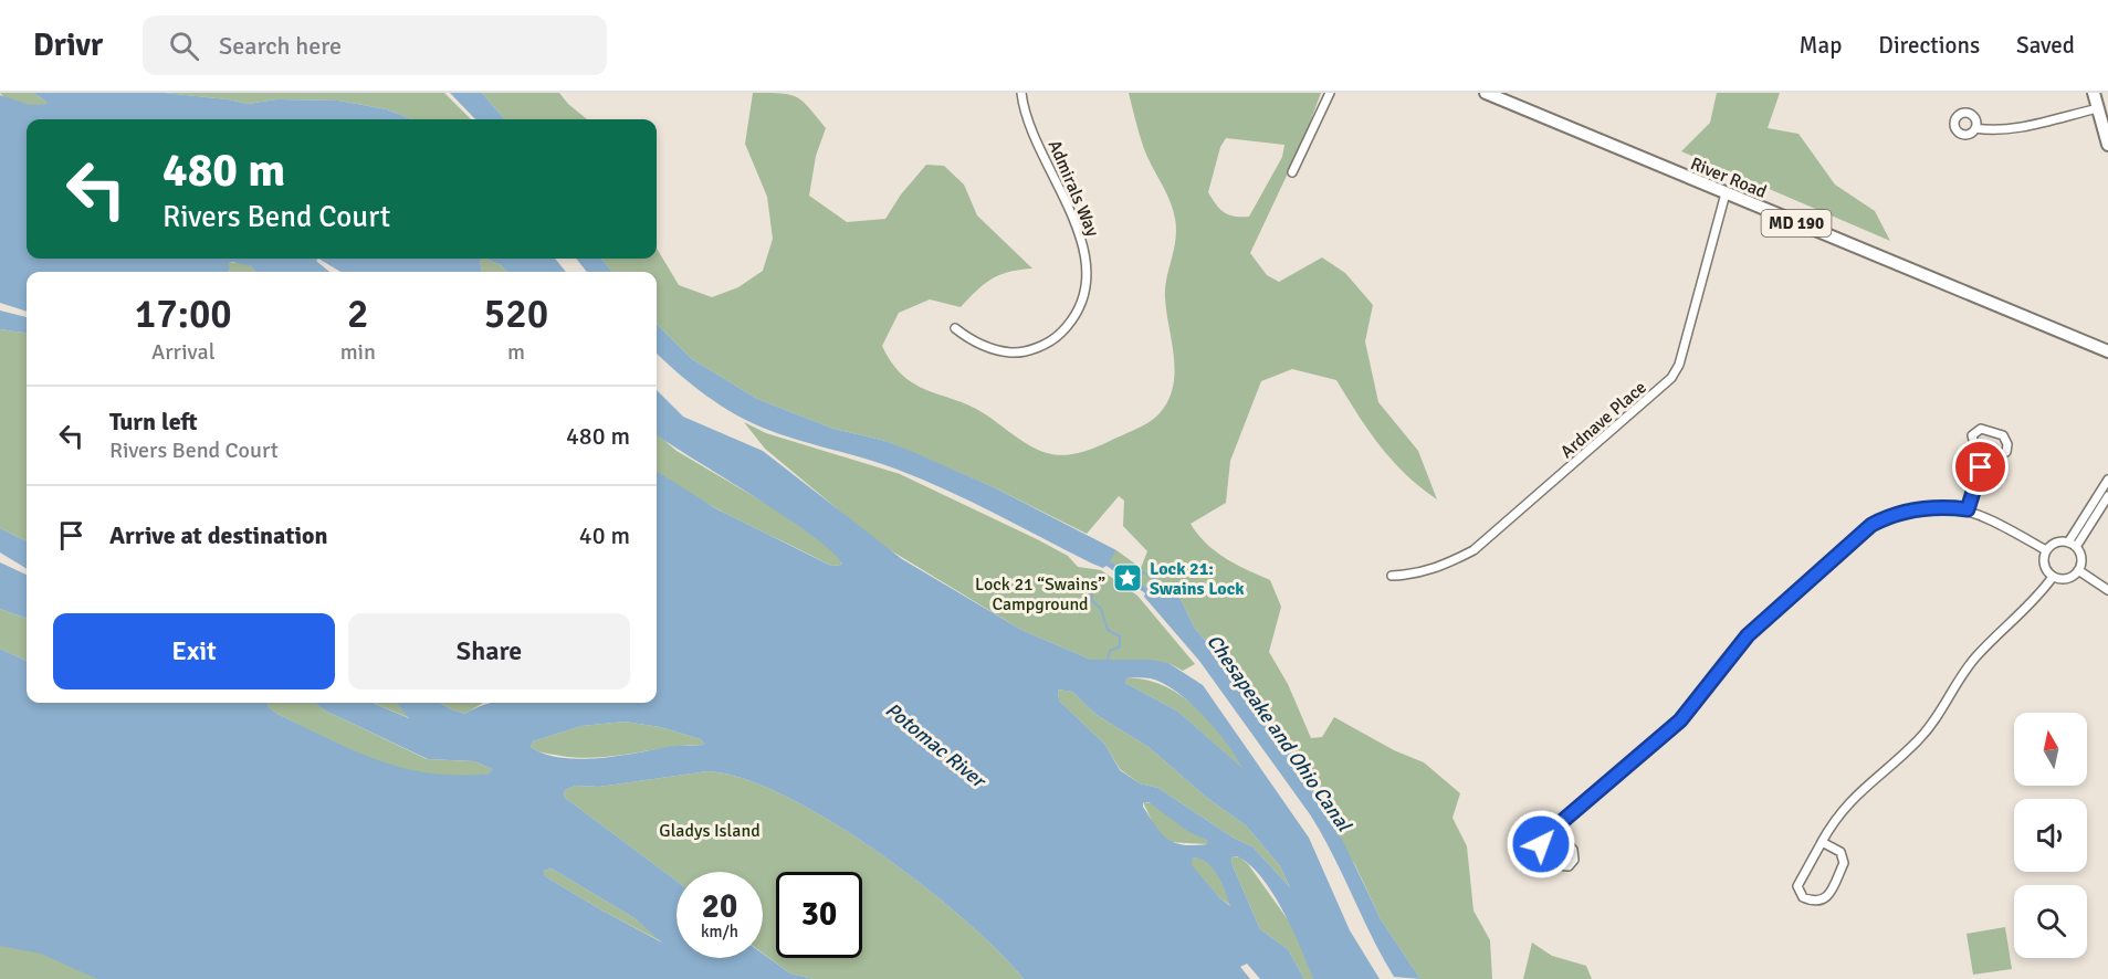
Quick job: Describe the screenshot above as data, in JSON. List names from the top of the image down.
{
  "streets": {
    "main road": ["River Road", "MD 190"],
    "street": ["Admirals Way", "Ardnave Place"]
  },
  "crossings": [
    ["River Road", "Ardnave Place"]
  ],
  "water": ["Chesapeake and Ohio Canal", "Potomac River"],
  "parks": ["Lock 21 “Swains” Campground", "Gladys Island"],
  "places": {
    "place": ["Lock 21: Swains Lock"]
  },
  "north": "top",
  "page": {
    "header": "Drivr",
    "search": "Search here",
    "nav": ["Map", "Directions", "Saved"],
    "turn": ["480 m", "Rivers Bend Court"],
    "eta": [
      "17:00",
      "Arrival",
      "2",
      "min",
      "520",
      "m"
    ],
    "list": [
      {
        "name": "Turn left",
        "note": "Rivers Bend Court",
        "value": "480 m"
      },
      {
        "name": "Arrive at destination",
        "value": "40 m"
      }
    ],
    "buttons": ["Exit", "Share"],
    "speed": "20 km/h",
    "limit": "30"
  }
}
